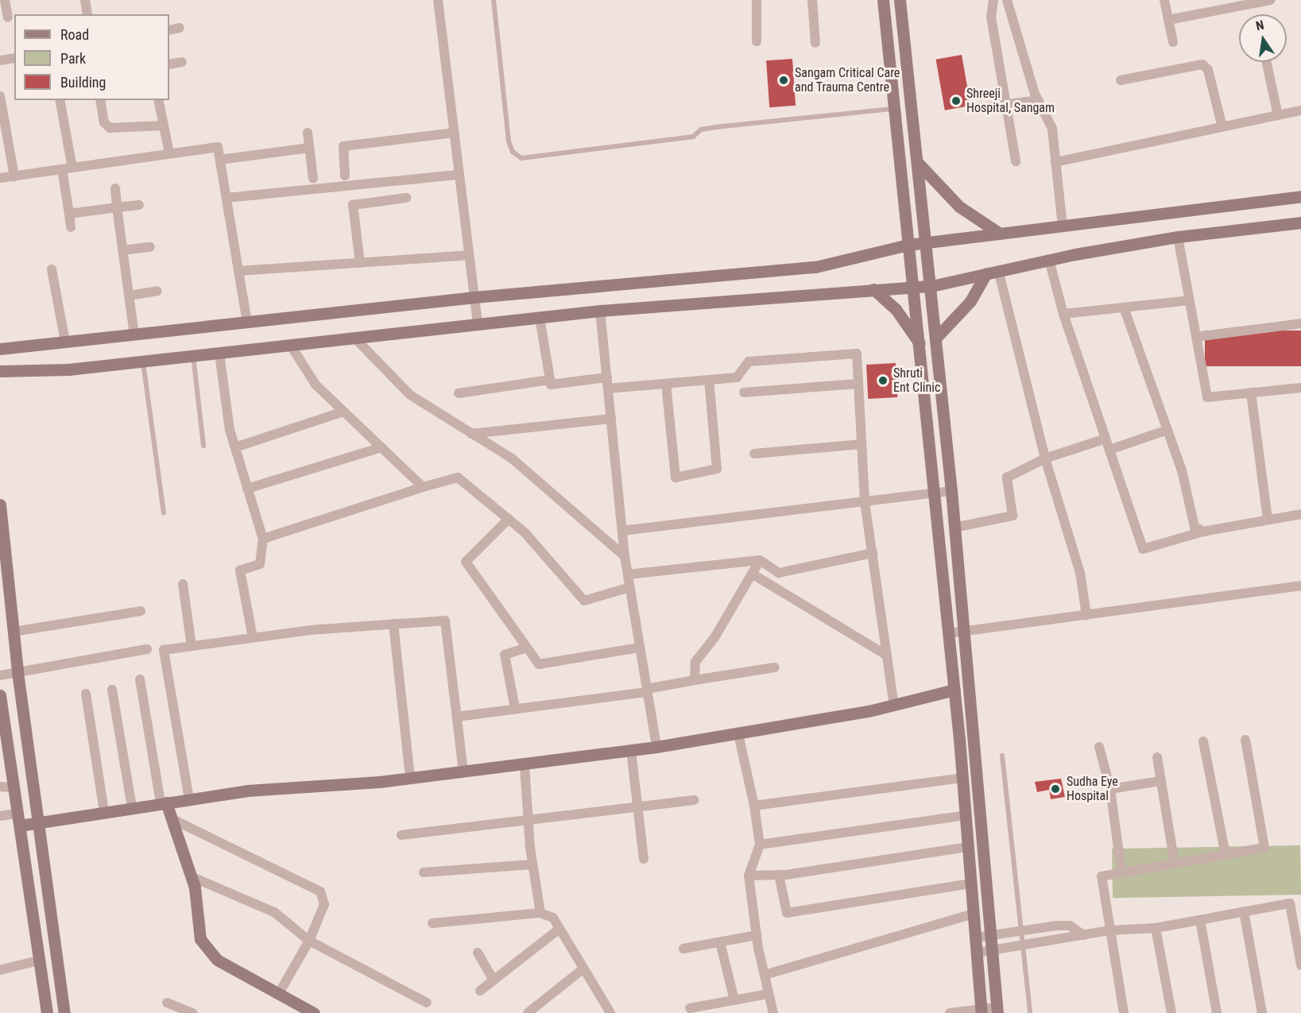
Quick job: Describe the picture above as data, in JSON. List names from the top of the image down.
{
  "places": [
    "Sangam Critical Care and Trauma Centre",
    "Shreeji Hospital, Sangam",
    "Shruti Ent Clinic",
    "Sudha Eye Hospital"
  ],
  "legend": ["Road", "Park", "Building"],
  "north": "top"
}
